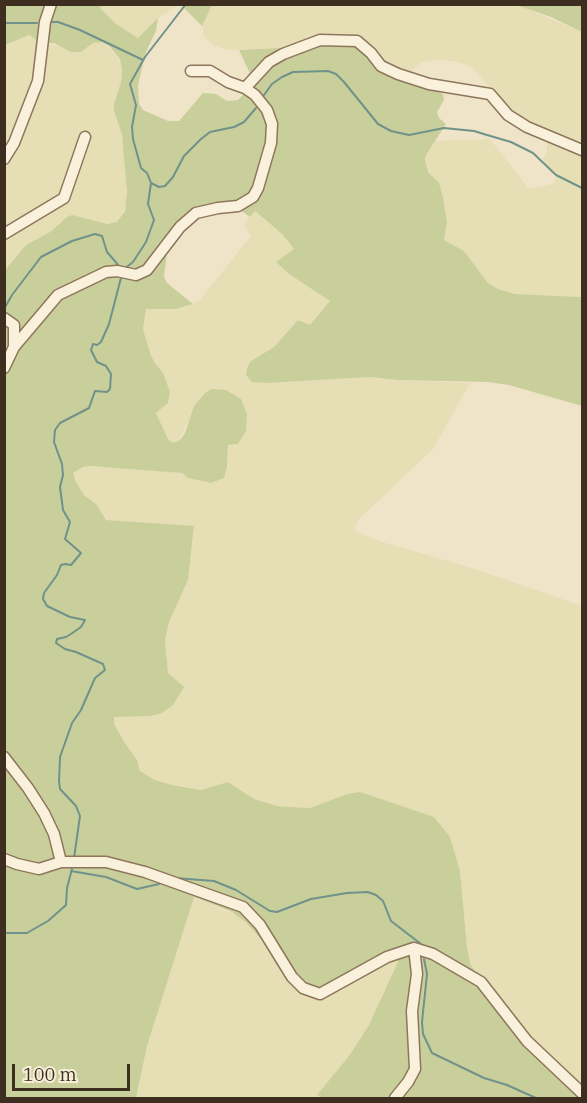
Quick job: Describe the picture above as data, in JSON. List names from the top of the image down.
{
  "scale_bar": "100 m"
}
